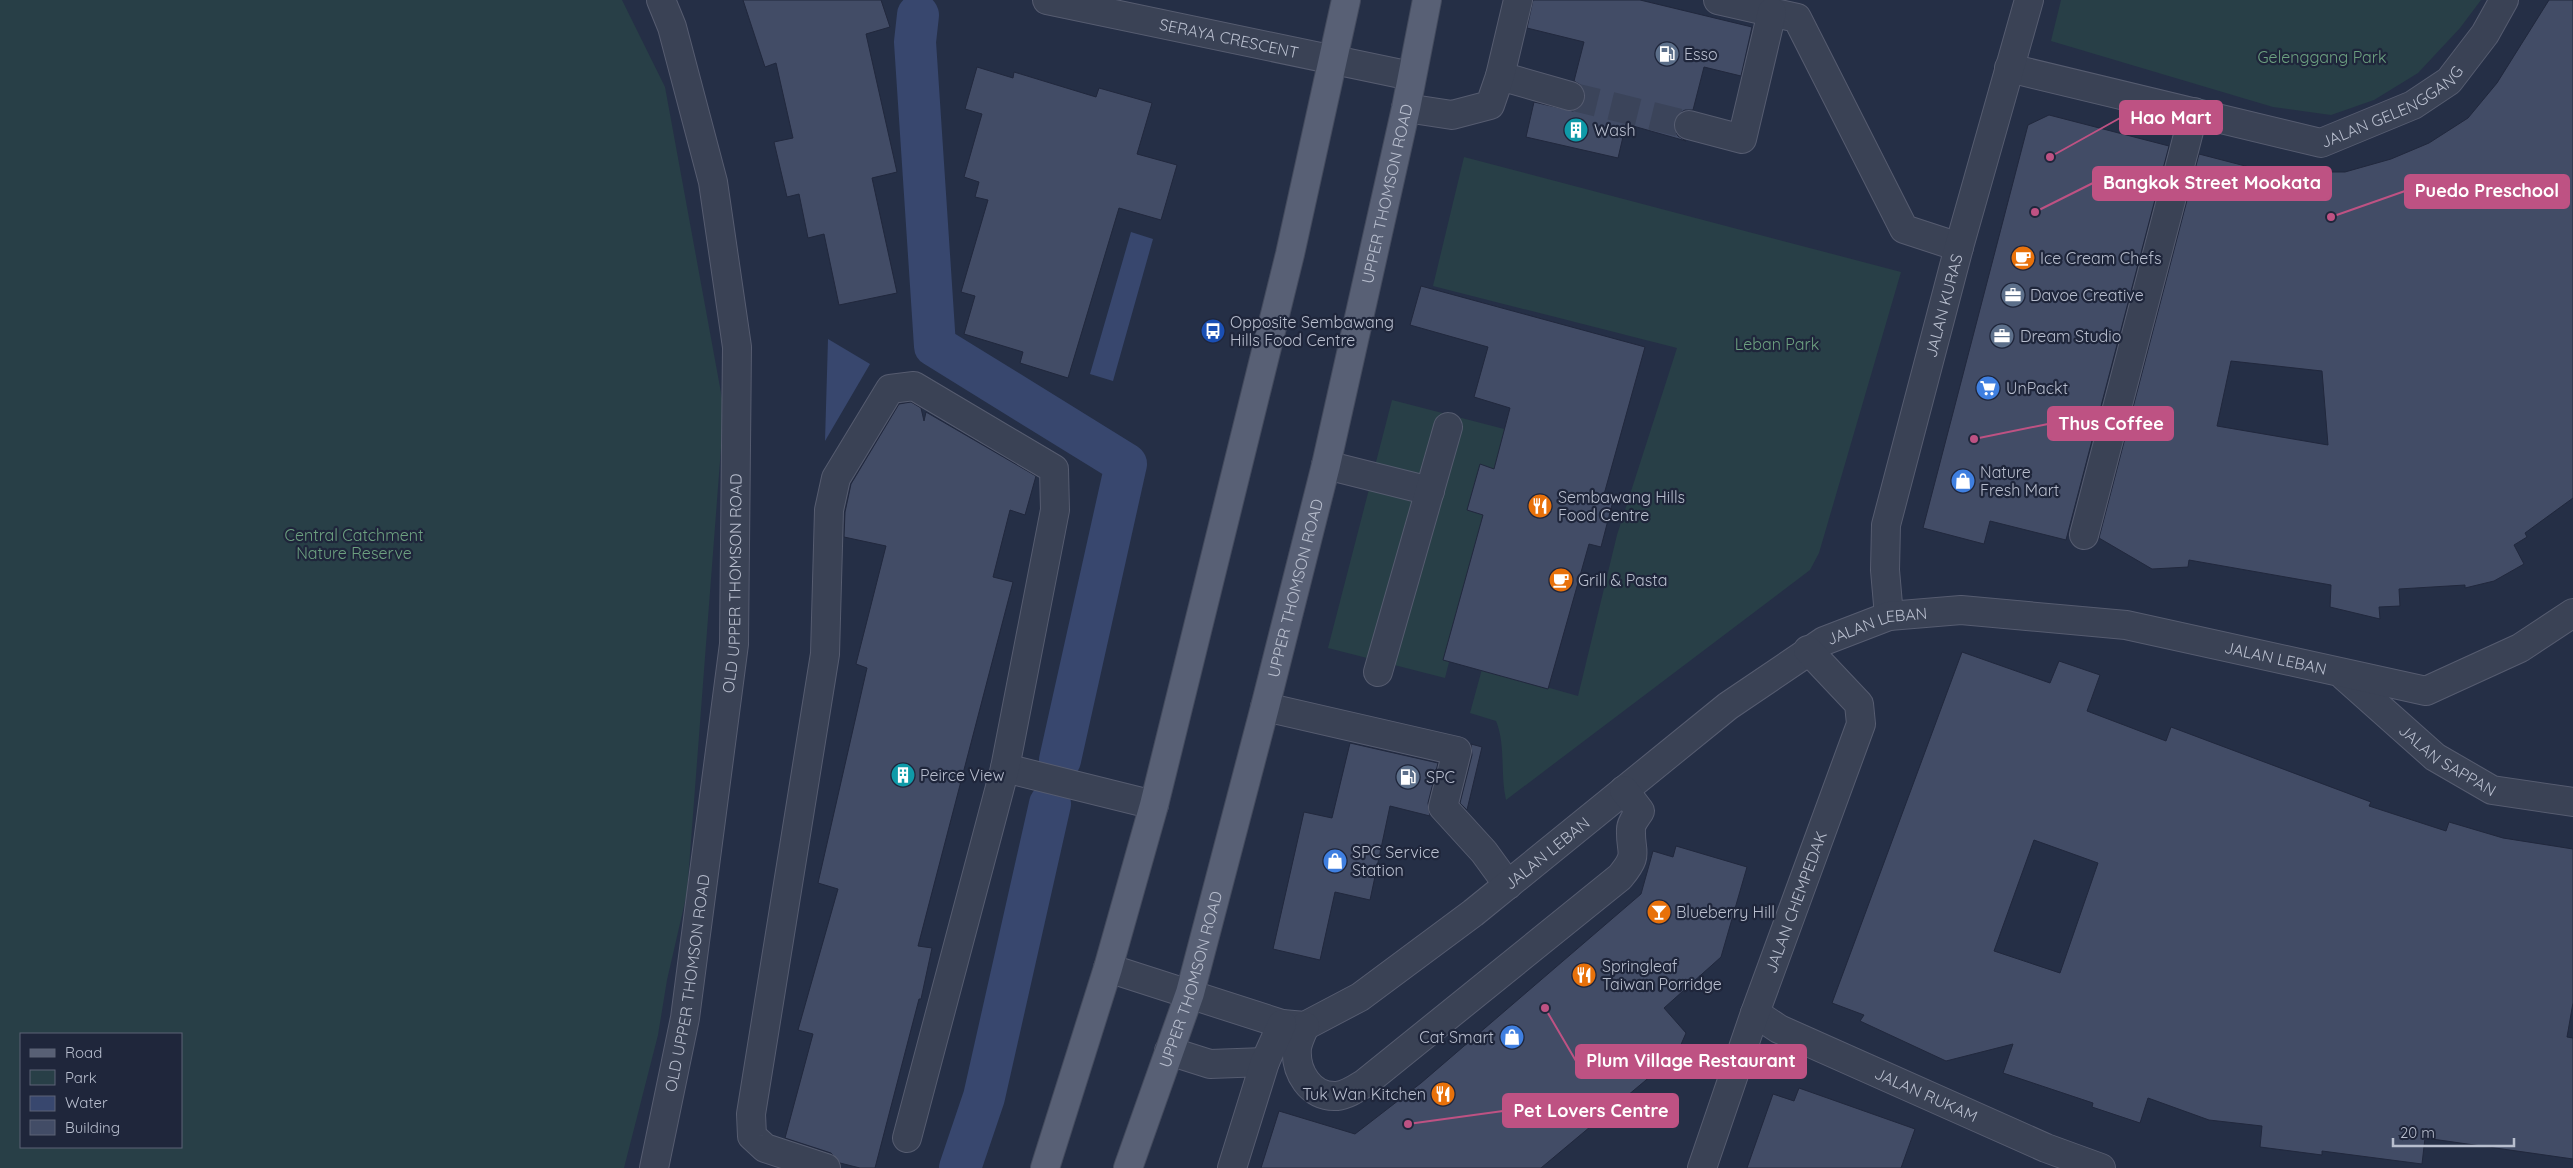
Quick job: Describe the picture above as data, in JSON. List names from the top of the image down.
{
  "streets": {
    "main road": ["UPPER THOMSON ROAD"],
    "street": [
      "SERAYA CRESCENT",
      "JALAN GELENGGANG",
      "JALAN KURAS",
      "OLD UPPER THOMSON ROAD",
      "JALAN LEBAN",
      "JALAN SAPPAN",
      "JALAN CHEMPEDAK",
      "JALAN RUKAM"
    ]
  },
  "crossings": [
    ["SERAYA CRESCENT", "UPPER THOMSON ROAD"],
    ["JALAN GELENGGANG", "JALAN KURAS"],
    ["JALAN KURAS", "JALAN LEBAN"],
    ["JALAN LEBAN", "JALAN SAPPAN"],
    ["JALAN LEBAN", "JALAN CHEMPEDAK"],
    ["JALAN CHEMPEDAK", "JALAN RUKAM"]
  ],
  "parks": ["Gelenggang Park", "Leban Park", "Central Catchment Nature Reserve"],
  "places": {
    "fuel station": ["Esso", "SPC"],
    "building": ["Wash", "Peirce View"],
    "other": [
      "Hao Mart",
      "Bangkok Street Mookata",
      "Puedo Preschool",
      "Thus Coffee",
      "Plum Village Restaurant",
      "Pet Lovers Centre"
    ],
    "cafe": ["Ice Cream Chefs", "Grill & Pasta"],
    "office": ["Davoe Creative", "Dream Studio"],
    "bus stop": ["Opposite Sembawang Hills Food Centre"],
    "supermarket": ["UnPackt"],
    "shop": ["Nature Fresh Mart", "SPC Service Station", "Cat Smart"],
    "restaurant": ["Sembawang Hills Food Centre", "Springleaf Taiwan Porridge", "Tuk Wan Kitchen"],
    "bar": ["Blueberry Hill"]
  },
  "legend": [
    "Road",
    "Park",
    "Water",
    "Building"
  ],
  "scale_bar": "20 m"
}
